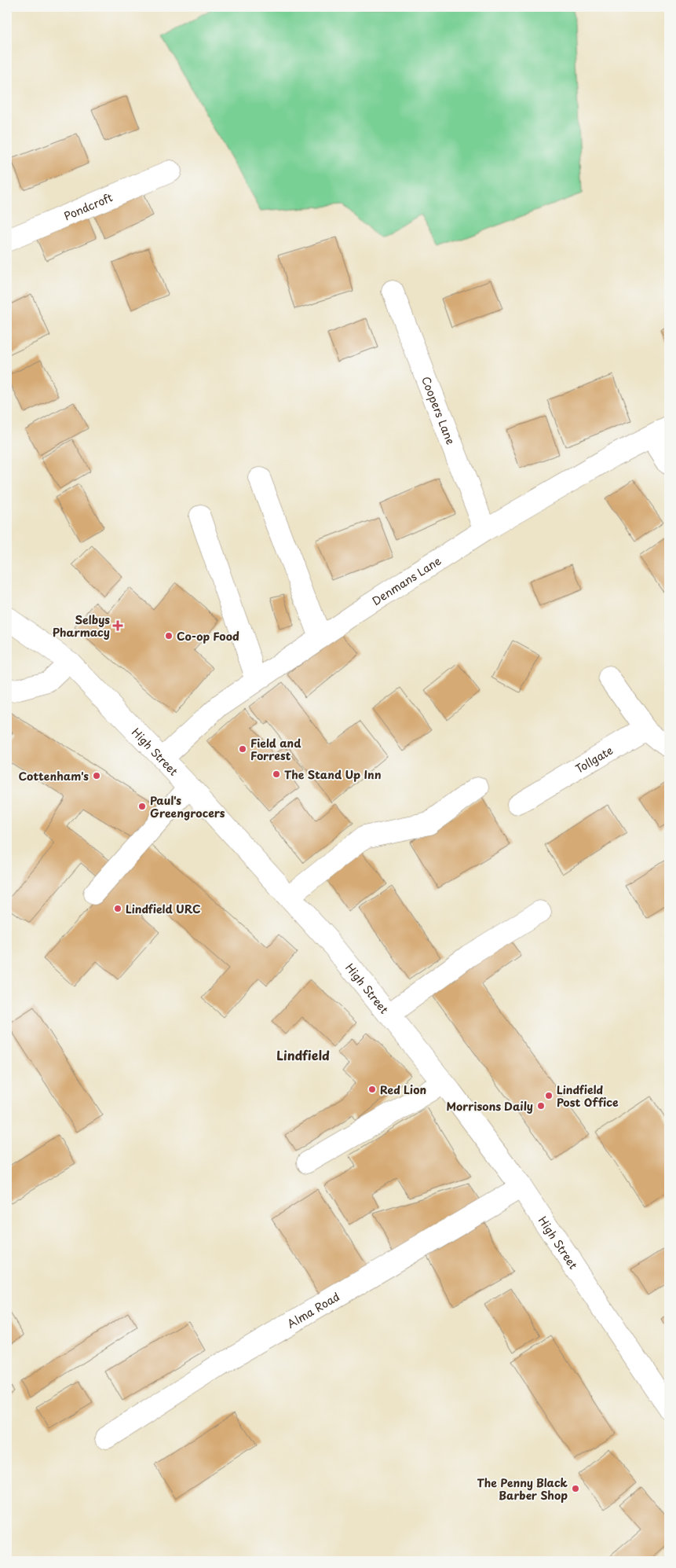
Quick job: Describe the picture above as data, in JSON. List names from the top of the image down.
{
  "streets": {
    "street": [
      "Pondcroft",
      "Coopers Lane",
      "Denmans Lane",
      "High Street",
      "Tollgate",
      "Alma Road"
    ]
  },
  "crossings": [
    ["Coopers Lane", "Denmans Lane"],
    ["Denmans Lane", "High Street"],
    ["High Street", "Alma Road"]
  ],
  "districts": ["Lindfield"],
  "places": {
    "health": ["Selbys Pharmacy"],
    "other": [
      "Co-op Food",
      "Field and Forrest",
      "The Stand Up Inn",
      "Cottenham's",
      "Paul's Greengrocers",
      "Lindfield URC",
      "Red Lion",
      "Lindfield Post Office",
      "Morrisons Daily",
      "The Penny Black Barber Shop"
    ]
  }
}
